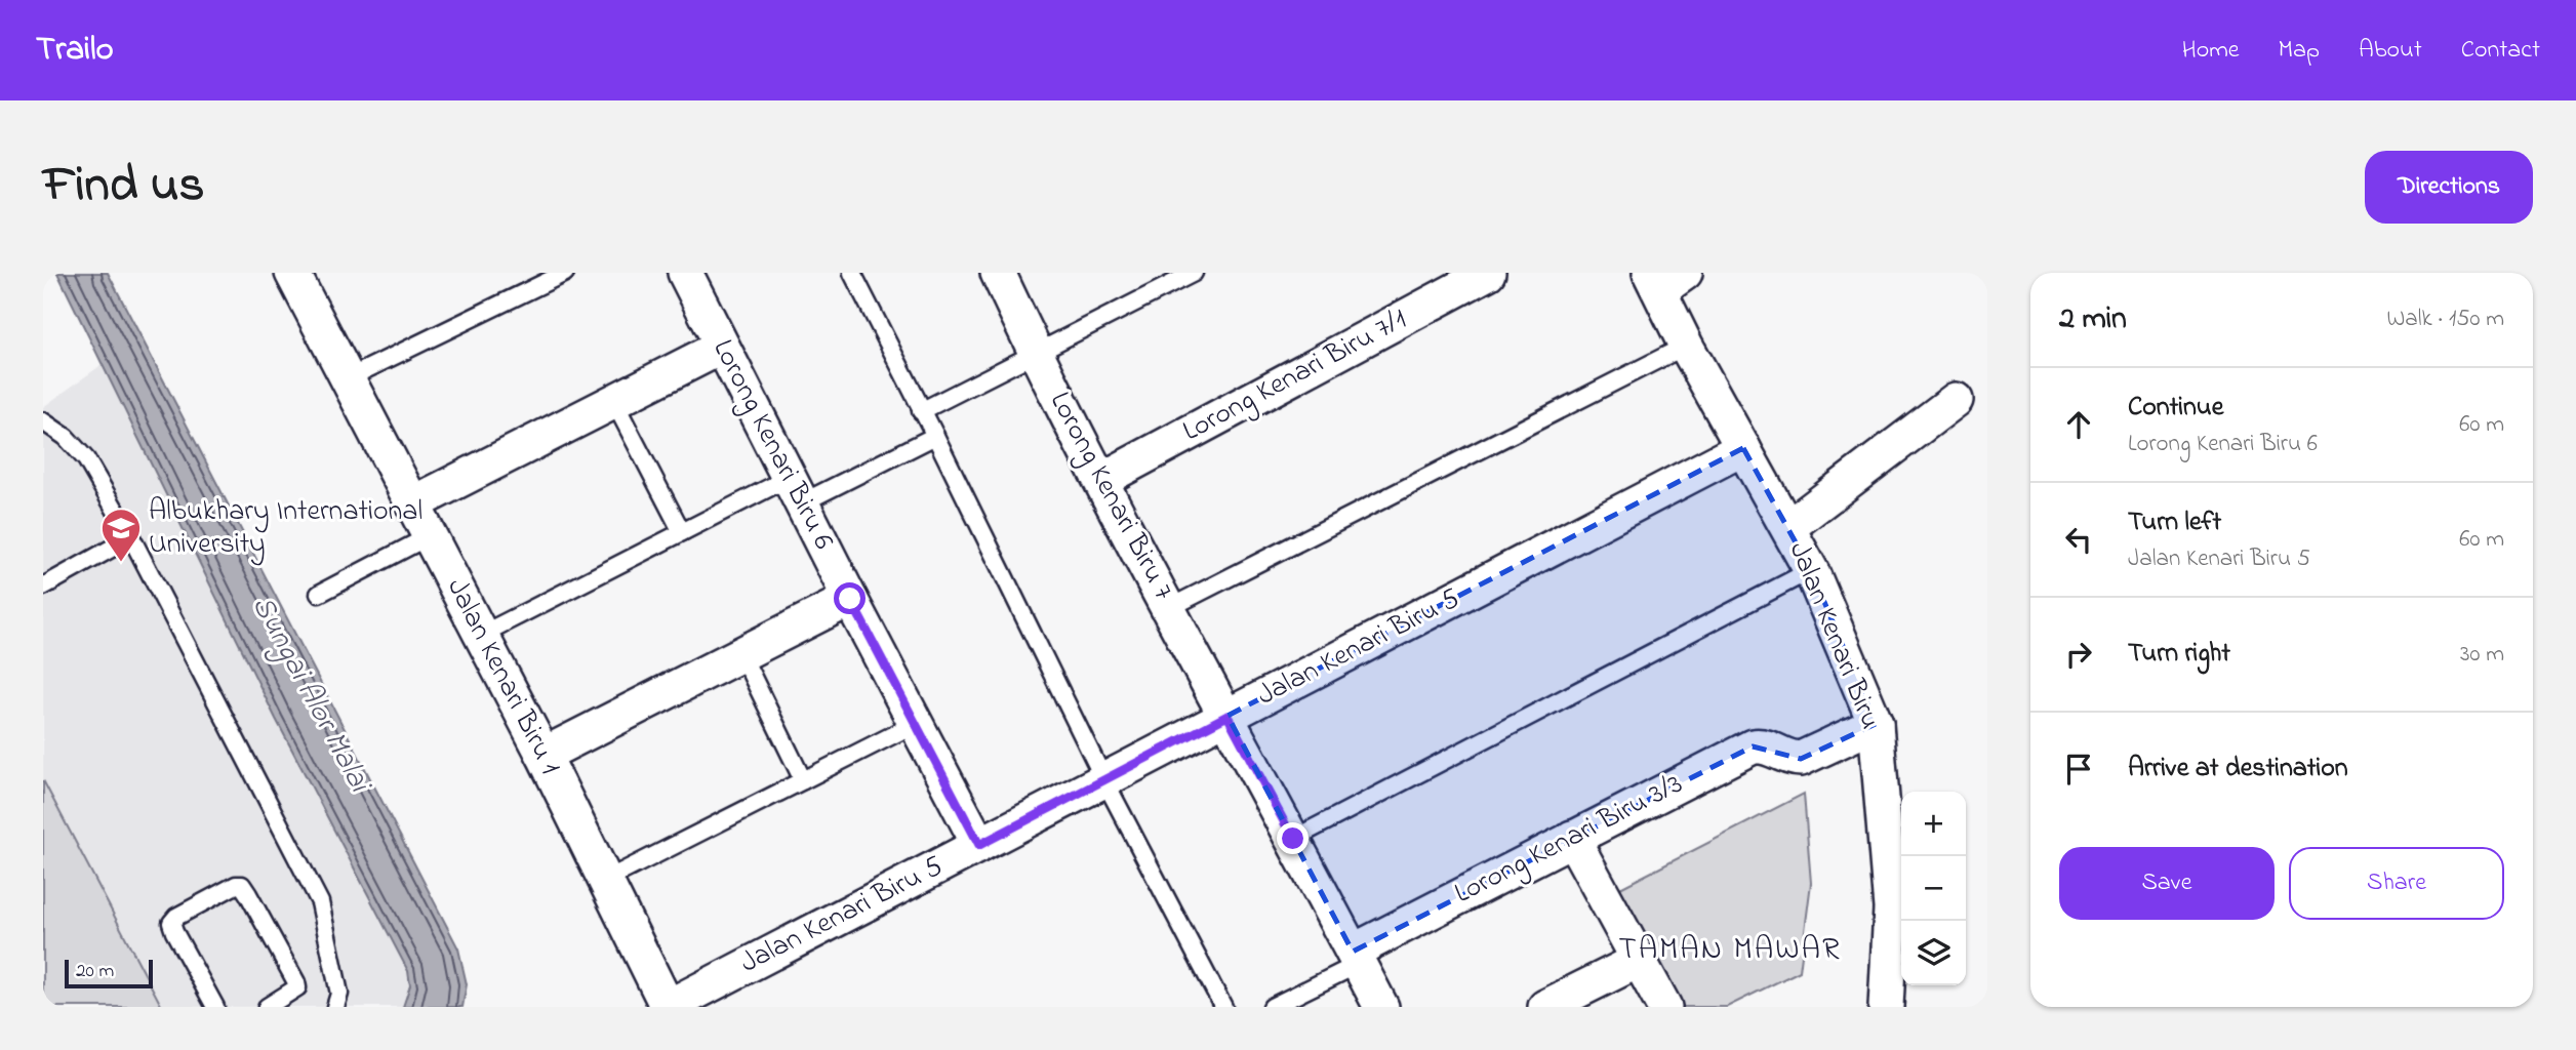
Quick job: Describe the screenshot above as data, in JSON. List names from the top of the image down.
{
  "streets": {
    "street": [
      "Lorong Kenari Biru 7/1",
      "Lorong Kenari Biru 6",
      "Lorong Kenari Biru 7",
      "Jalan Kenari Biru",
      "Jalan Kenari Biru 5",
      "Jalan Kenari Biru 1",
      "Lorong Kenari Biru 3/3"
    ]
  },
  "crossings": [
    ["Lorong Kenari Biru 7/1", "Lorong Kenari Biru 7"],
    ["Lorong Kenari Biru 6", "Jalan Kenari Biru 5"],
    ["Lorong Kenari Biru 7", "Jalan Kenari Biru 5"],
    ["Lorong Kenari Biru 7", "Lorong Kenari Biru 3/3"],
    ["Jalan Kenari Biru", "Jalan Kenari Biru 5"],
    ["Jalan Kenari Biru", "Lorong Kenari Biru 3/3"],
    ["Jalan Kenari Biru 5", "Jalan Kenari Biru 1"]
  ],
  "districts": ["TAMAN MAWAR"],
  "water": ["Sungai Alor Malai"],
  "places": {
    "school or university": ["Albukhary International University"]
  },
  "scale_bar": "20 m",
  "page": {
    "header": "Trailo",
    "nav": [
      "Home",
      "Map",
      "About",
      "Contact"
    ],
    "title": "Find us",
    "buttons": [
      "Directions",
      ["Save", "Share"]
    ],
    "heading": ["2 min", "Walk · 150 m"],
    "list": [
      ["Continue", "Lorong Kenari Biru 6", "60 m"],
      ["Turn left", "Jalan Kenari Biru 5", "60 m"],
      ["Turn right", "30 m"],
      "Arrive at destination"
    ],
    "map_buttons": ["+", "−"],
    "scale": "20 m"
  }
}
